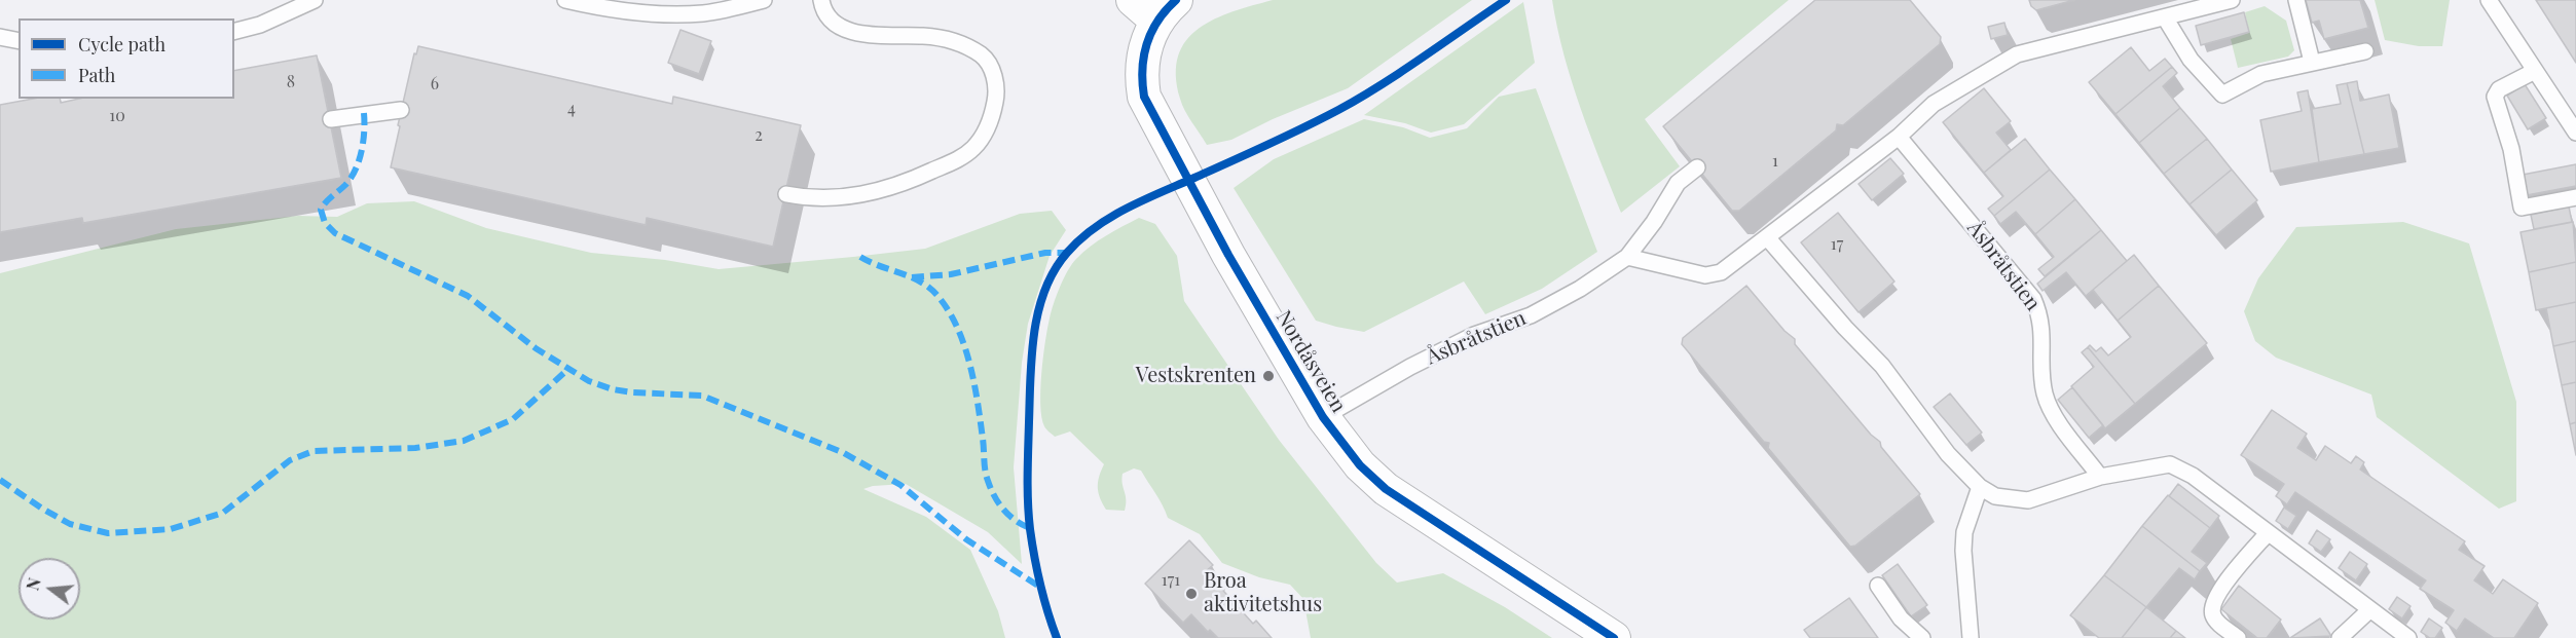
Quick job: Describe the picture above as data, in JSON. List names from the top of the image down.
{
  "streets": {
    "street": ["Nordåsveien"],
    "lane": ["Åsbråtstien"]
  },
  "crossings": [
    ["Åsbråtstien", "Nordåsveien"]
  ],
  "places": ["Vestskrenten", "Broa aktivitetshus"],
  "house_numbers": [
    "8",
    "6",
    "4",
    "10",
    "2",
    "1",
    "17",
    "171"
  ],
  "legend": ["Cycle path", "Path"],
  "north": "left"
}
